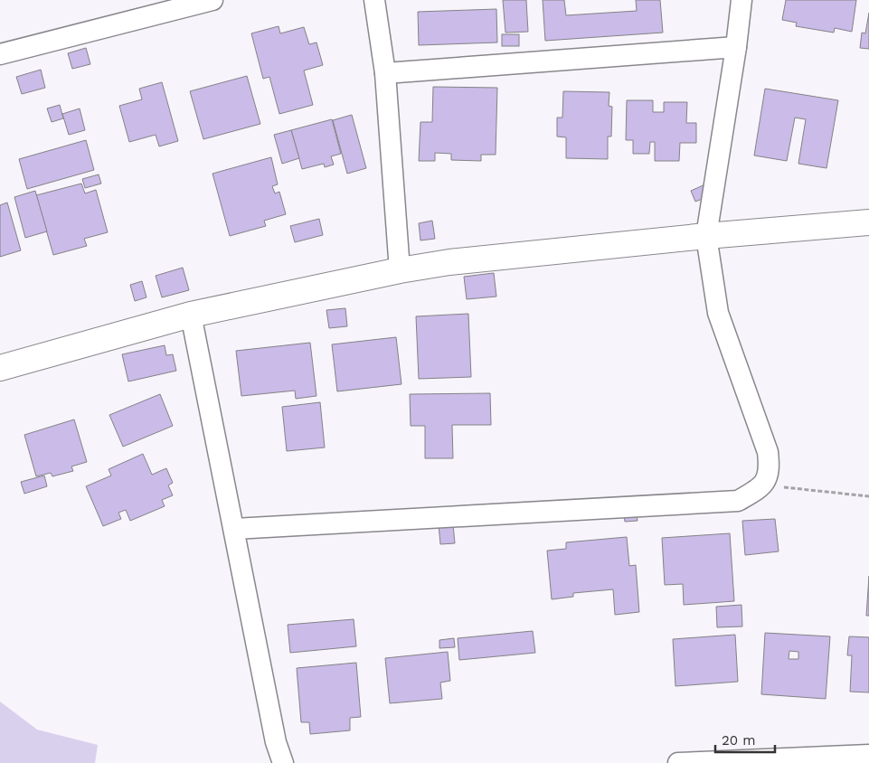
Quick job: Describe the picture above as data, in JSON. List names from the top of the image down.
{
  "scale_bar": "20 m"
}
